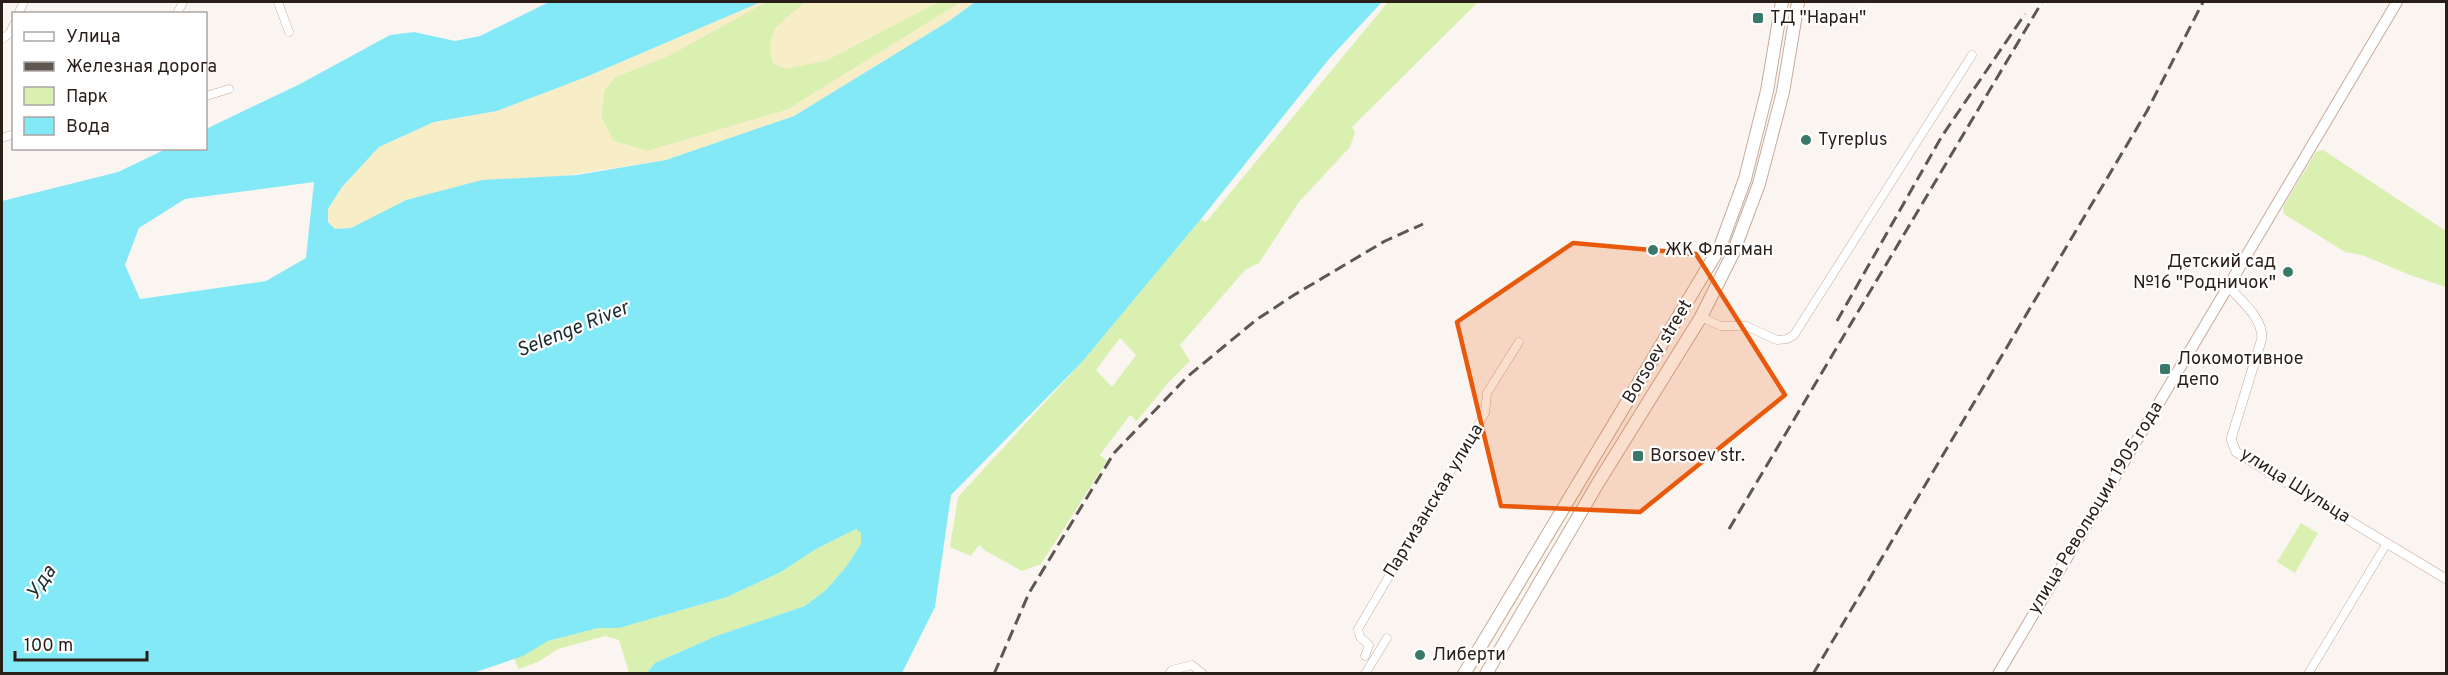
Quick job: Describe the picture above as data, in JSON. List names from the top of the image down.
{
  "streets": {
    "main road": ["Borsoev street", "улица Революции 1905 года"],
    "street": ["улица Шульца", "Партизанская улица"]
  },
  "crossings": [
    ["улица Шульца", "улица Революции 1905 года"]
  ],
  "water": ["Selenge River", "Уда"],
  "places": {
    "transit": ["ТД \"Наран\"", "Локомотивное депо", "Borsoev str."],
    "other": [
      "Tyreplus",
      "ЖК Флагман",
      "Детский сад №16 \"Родничок\"",
      "Либерти"
    ]
  },
  "legend": [
    "Улица",
    "Железная дорога",
    "Парк",
    "Вода"
  ],
  "scale_bar": "100 m"
}
